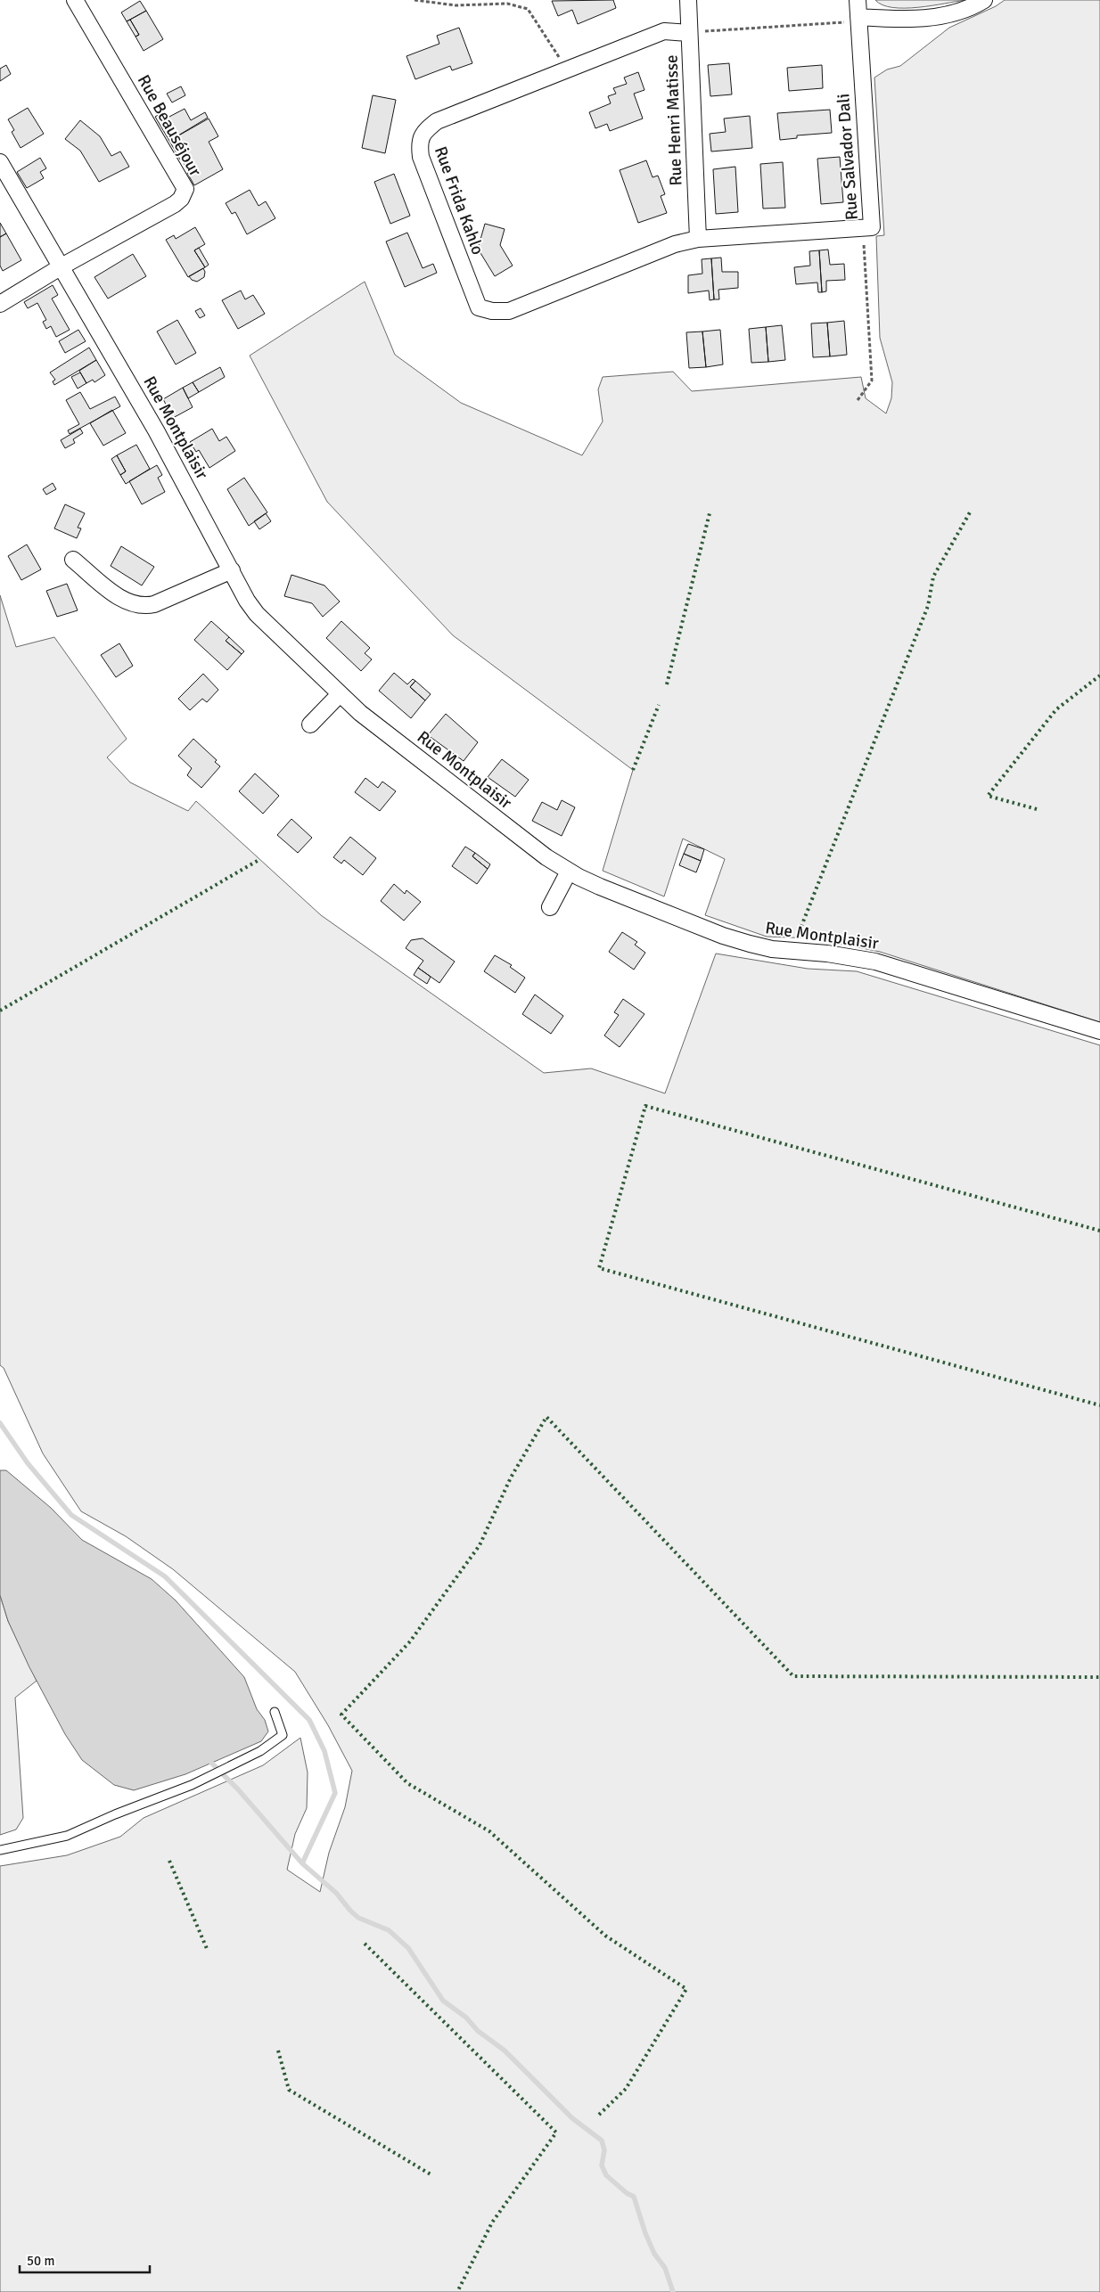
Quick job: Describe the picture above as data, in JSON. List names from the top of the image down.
{
  "streets": {
    "street": [
      "Rue Henri Matisse",
      "Rue Beauséjour",
      "Rue Salvador Dali",
      "Rue Frida Kahlo",
      "Rue Montplaisir"
    ]
  },
  "crossings": [
    ["Rue Henri Matisse", "Rue Salvador Dali"],
    ["Rue Henri Matisse", "Rue Frida Kahlo"],
    ["Rue Beauséjour", "Rue Montplaisir"],
    ["Rue Salvador Dali", "Rue Frida Kahlo"]
  ],
  "scale_bar": "50 m"
}
